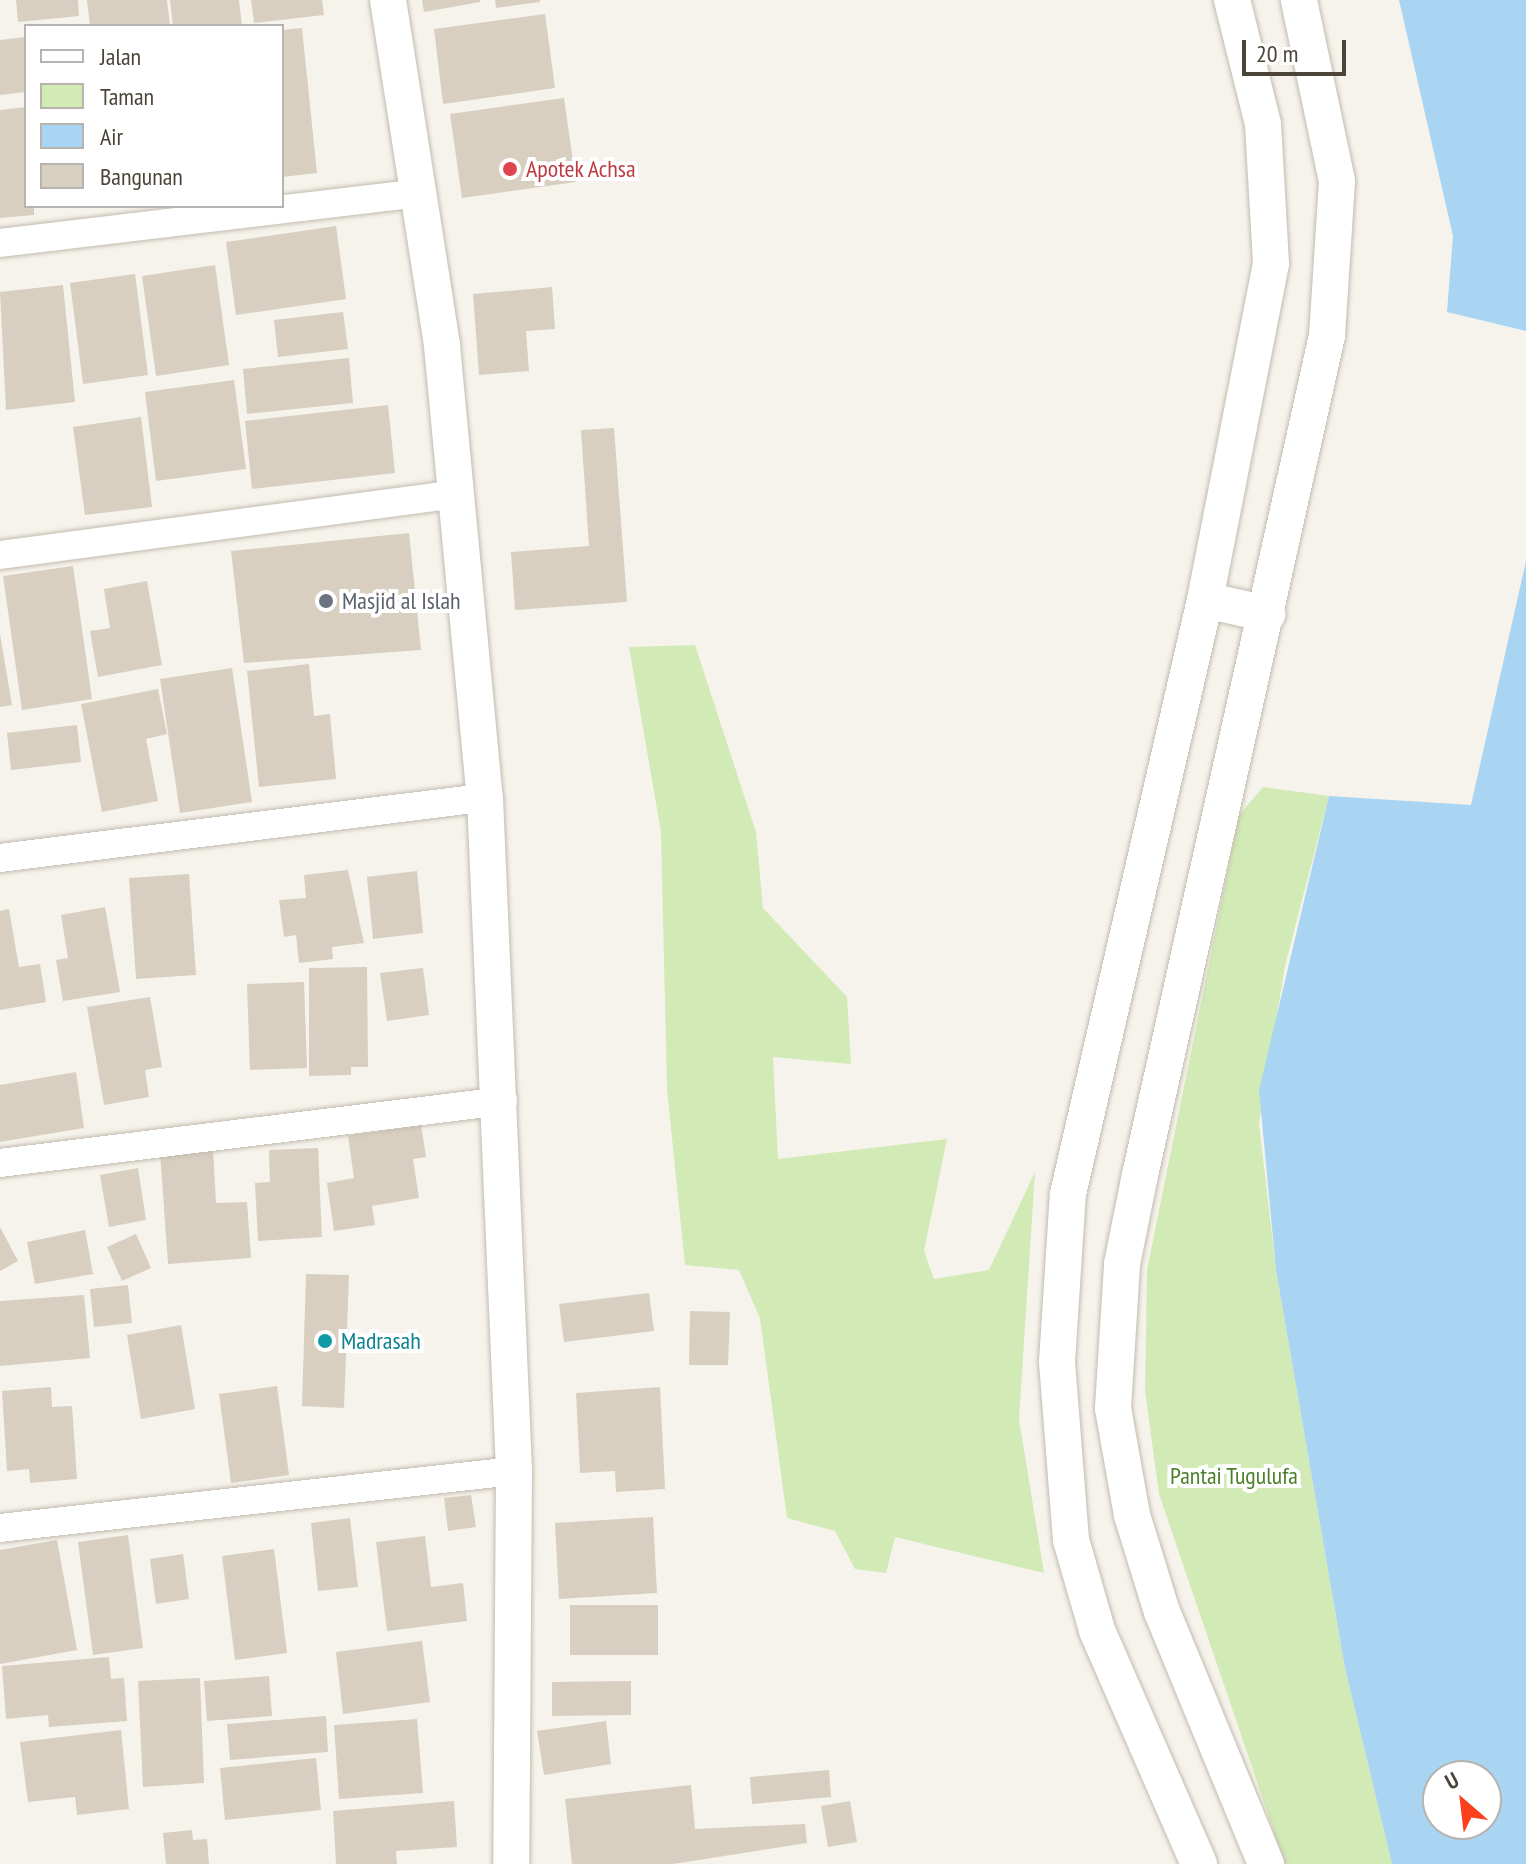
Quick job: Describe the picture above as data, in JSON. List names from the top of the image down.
{
  "parks": ["Pantai Tugulufa"],
  "places": ["Apotek Achsa", "Masjid al Islah", "Madrasah"],
  "legend": [
    "Jalan",
    "Taman",
    "Air",
    "Bangunan"
  ],
  "scale_bar": "20 m",
  "north": "top left"
}
